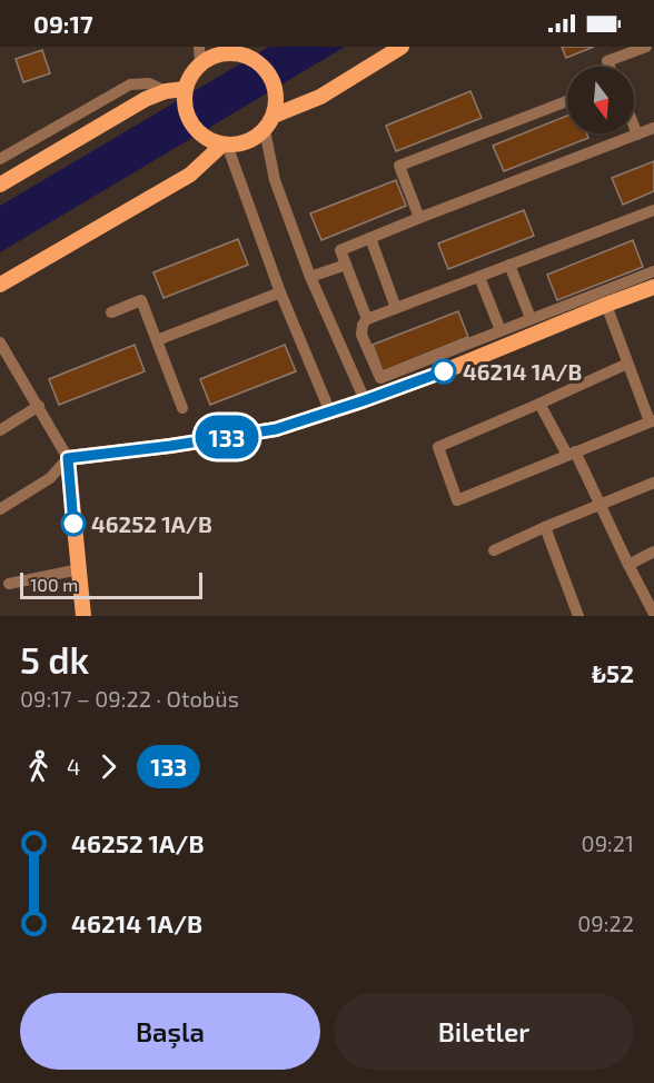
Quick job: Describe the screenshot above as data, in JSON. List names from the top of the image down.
{
  "places": ["46214 1A/B", "46252 1A/B"],
  "lines": ["bus line 133"],
  "scale_bar": "100 m",
  "north": "bottom",
  "page": {
    "status": "09:17",
    "on_map": "133",
    "scale": "100 m",
    "heading": ["5 dk", "09:17 – 09:22 · Otobüs", "₺52"],
    "legs": ["4", "133"],
    "list": [
      {
        "name": "46252 1A/B",
        "value": "09:21"
      },
      {
        "name": "46214 1A/B",
        "value": "09:22"
      }
    ],
    "buttons": ["Başla", "Biletler"]
  }
}
